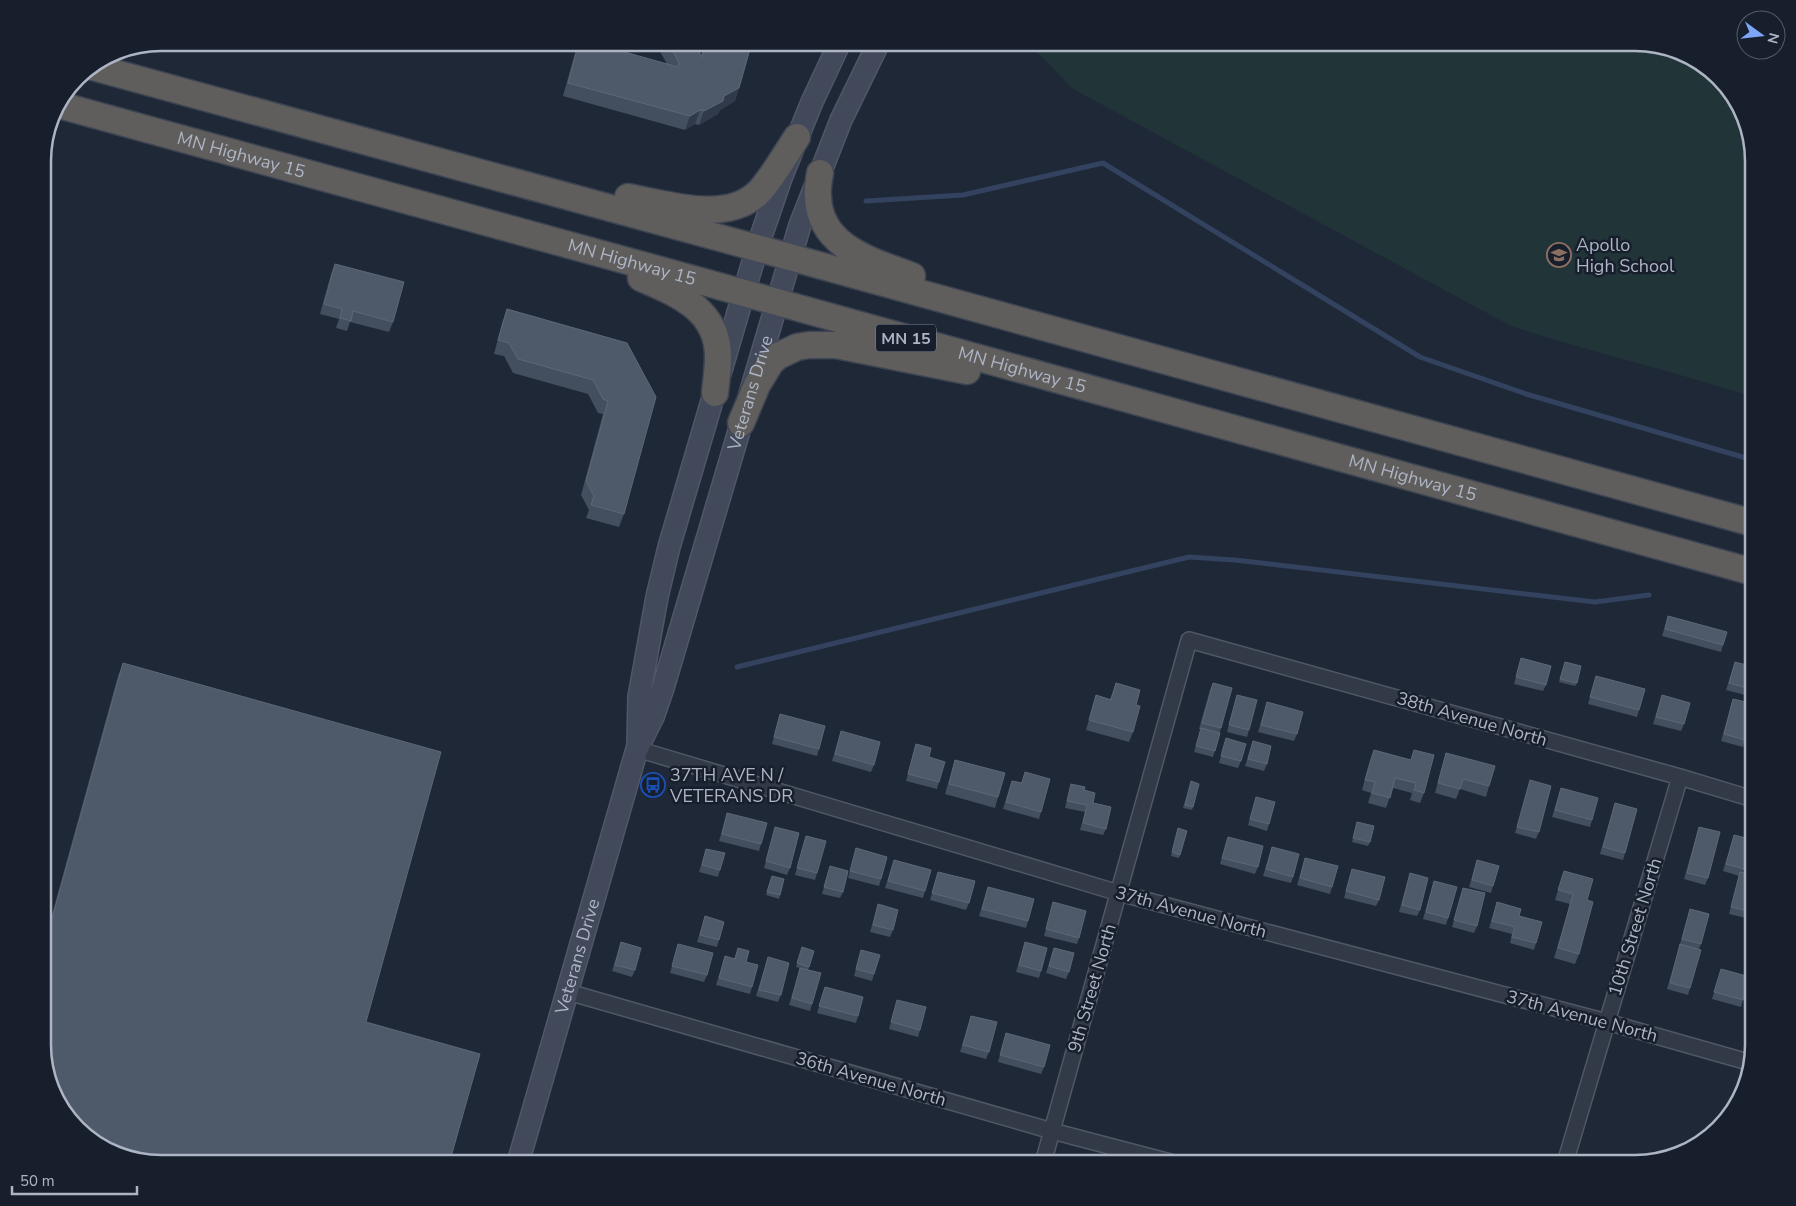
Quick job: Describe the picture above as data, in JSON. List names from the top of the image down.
{
  "streets": {
    "highway": ["MN Highway 15", "MN 15"],
    "main road": ["Veterans Drive"],
    "street": [
      "38th Avenue North",
      "37th Avenue North",
      "10th Street North",
      "9th Street North",
      "36th Avenue North"
    ]
  },
  "crossings": [
    ["MN Highway 15", "Veterans Drive"],
    ["MN 15", "Veterans Drive"],
    ["Veterans Drive", "37th Avenue North"],
    ["Veterans Drive", "36th Avenue North"],
    ["38th Avenue North", "10th Street North"],
    ["38th Avenue North", "9th Street North"],
    ["37th Avenue North", "10th Street North"],
    ["37th Avenue North", "9th Street North"],
    ["9th Street North", "36th Avenue North"]
  ],
  "places": {
    "school or university": ["Apollo High School"],
    "bus stop": ["37TH AVE N / VETERANS DR"]
  },
  "scale_bar": "50 m",
  "north": "right"
}
